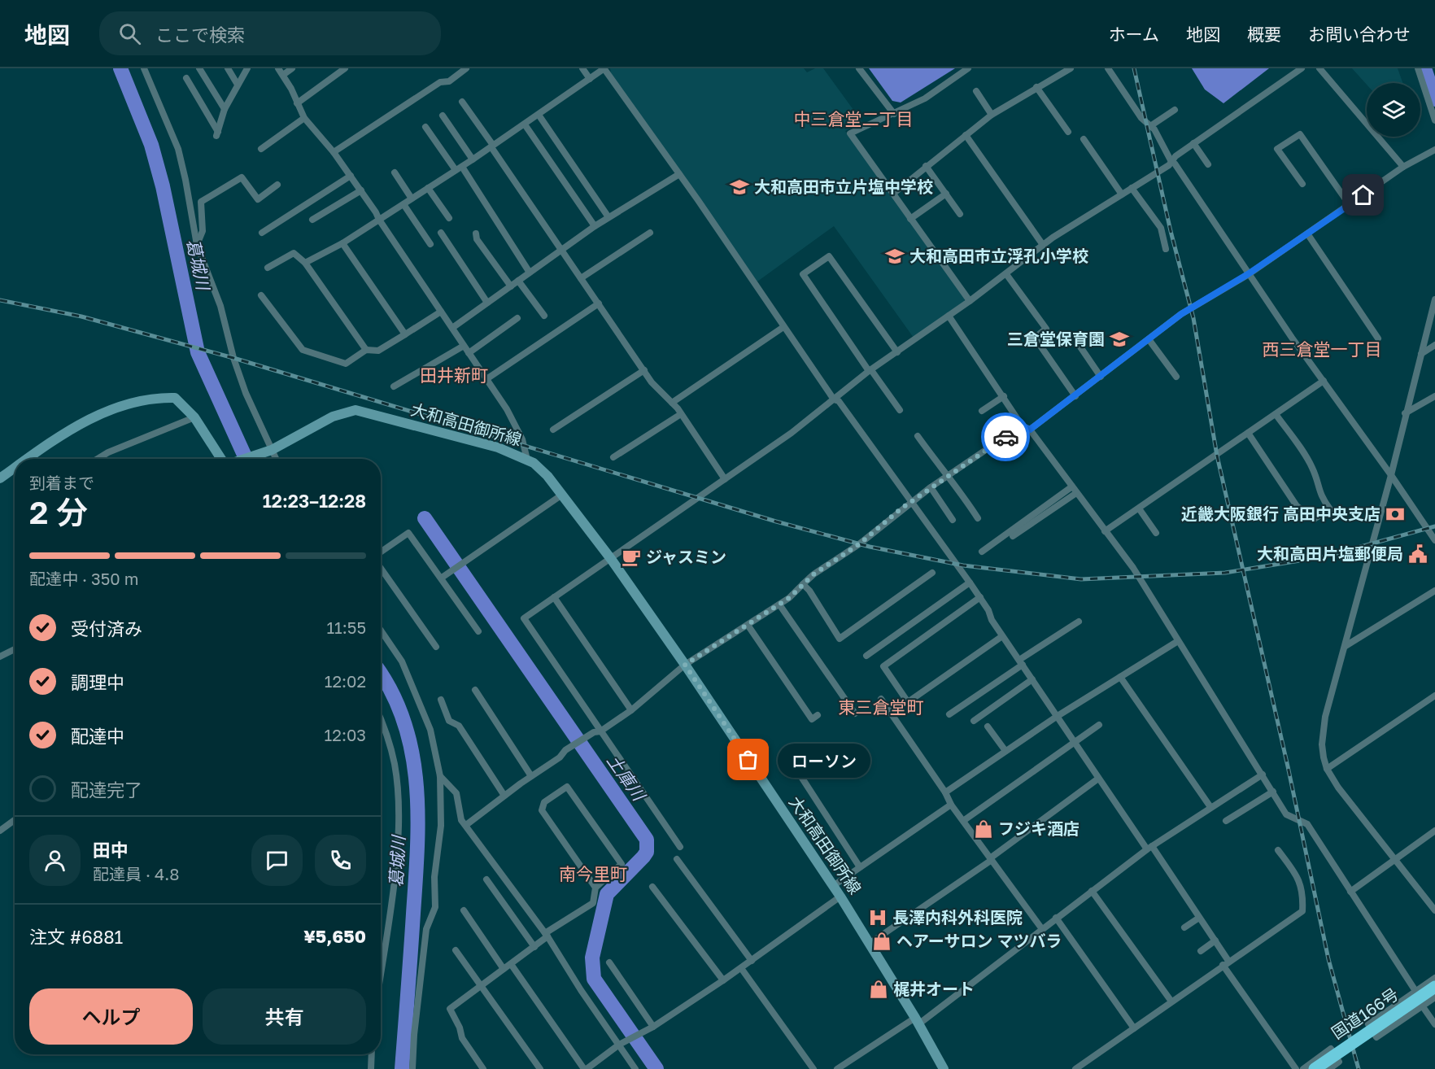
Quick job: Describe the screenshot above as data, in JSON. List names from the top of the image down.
{
  "streets": {
    "highway": ["国道166号"],
    "main road": ["大和高田御所線"]
  },
  "districts": [
    "中三倉堂二丁目",
    "西三倉堂一丁目",
    "田井新町",
    "東三倉堂町",
    "南今里町"
  ],
  "water": ["葛城川", "土庫川"],
  "places": {
    "school or university": ["大和高田市立片塩中学校", "大和高田市立浮孔小学校", "三倉堂保育園"],
    "bank": ["近畿大阪銀行 高田中央支店"],
    "public building": ["大和高田片塩郵便局"],
    "cafe": ["ジャスミン"],
    "other": ["ローソン"],
    "shop": ["フジキ酒店", "ヘアーサロン マツバラ", "梶井オート"],
    "hospital": ["長澤内科外科医院"]
  },
  "page": {
    "header": "地図",
    "search": "ここで検索",
    "nav": [
      "ホーム",
      "地図",
      "概要",
      "お問い合わせ"
    ],
    "heading": ["2 分", "到着まで", "12:23–12:28"],
    "panel": [
      "田中",
      "配達員 · 4.8",
      "注文 #6881",
      "¥5,650"
    ],
    "bar": "配達中 · 350 m",
    "list": [
      ["受付済み", "11:55"],
      ["調理中", "12:02"],
      ["配達中", "12:03"],
      "配達完了"
    ],
    "bubble": "ローソン",
    "buttons": ["ヘルプ", "共有"]
  }
}
